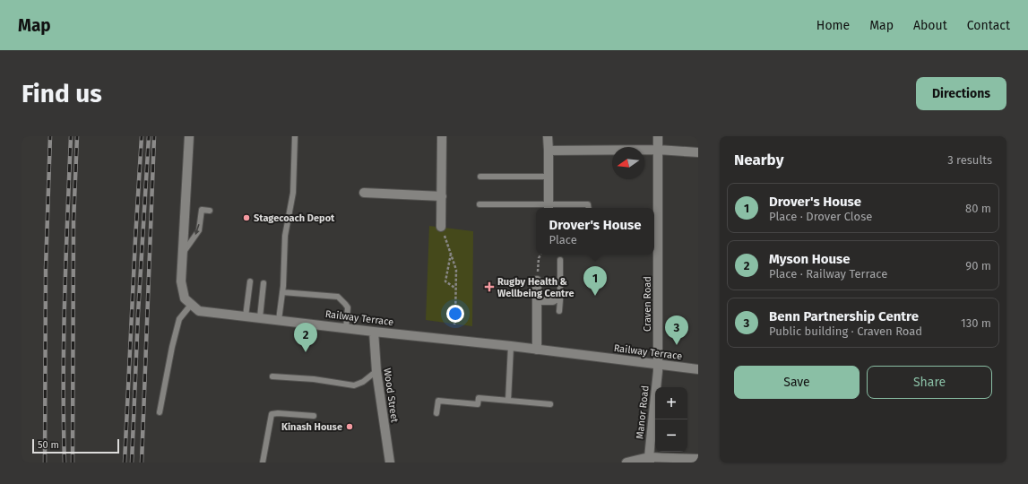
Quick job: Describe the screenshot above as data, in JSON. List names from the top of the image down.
{
  "streets": {
    "street": [
      "Craven Road",
      "Railway Terrace",
      "Wood Street",
      "Manor Road"
    ]
  },
  "crossings": [
    ["Craven Road", "Railway Terrace"],
    ["Craven Road", "Manor Road"],
    ["Railway Terrace", "Wood Street"],
    ["Railway Terrace", "Manor Road"]
  ],
  "places": {
    "other": ["Stagecoach Depot", "Kinash House"],
    "health": ["Rugby Health & Wellbeing Centre"]
  },
  "scale_bar": "50 m",
  "north": "left",
  "page": {
    "header": "Map",
    "nav": [
      "Home",
      "Map",
      "About",
      "Contact"
    ],
    "buttons": [
      "Directions",
      ["Save", "Share"]
    ],
    "title": "Find us",
    "heading": ["Nearby", "3 results"],
    "list": [
      {
        "mark": "1",
        "name": "Drover's House",
        "note": "Place · Drover Close",
        "value": "80 m"
      },
      {
        "mark": "2",
        "name": "Myson House",
        "note": "Place · Railway Terrace",
        "value": "90 m"
      },
      {
        "mark": "3",
        "name": "Benn Partnership Centre",
        "note": "Public building · Craven Road",
        "value": "130 m"
      }
    ],
    "popup": ["Drover's House", "Place"],
    "pins": ["1", "3", "2"],
    "map_buttons": ["+", "−"],
    "scale": "50 m"
  }
}
